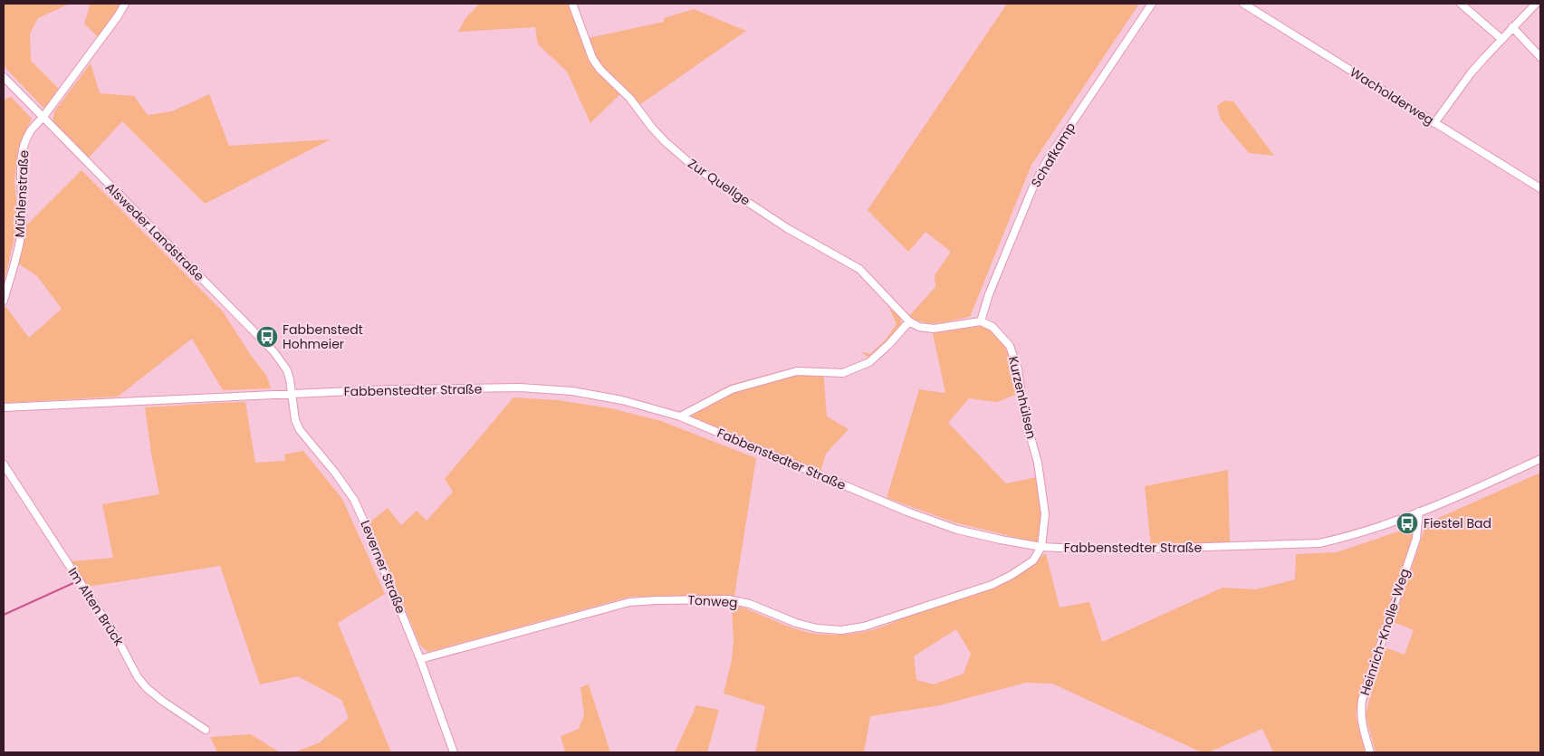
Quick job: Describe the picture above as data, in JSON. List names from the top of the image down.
{
  "streets": {
    "street": [
      "Wacholderweg",
      "Schafkamp",
      "Zur Quellge",
      "Mühlenstraße",
      "Alsweder Landstraße",
      "Fabbenstedter Straße",
      "Kurzenhülsen",
      "Leverner Straße",
      "Tonweg",
      "Im Alten Brück",
      "Heinrich-Knolle-Weg"
    ]
  },
  "crossings": [
    ["Schafkamp", "Kurzenhülsen"],
    ["Mühlenstraße", "Alsweder Landstraße"],
    ["Alsweder Landstraße", "Fabbenstedter Straße"],
    ["Alsweder Landstraße", "Leverner Straße"],
    ["Fabbenstedter Straße", "Kurzenhülsen"],
    ["Fabbenstedter Straße", "Leverner Straße"],
    ["Fabbenstedter Straße", "Tonweg"],
    ["Fabbenstedter Straße", "Heinrich-Knolle-Weg"],
    ["Kurzenhülsen", "Tonweg"],
    ["Leverner Straße", "Tonweg"]
  ],
  "places": {
    "bus stop": ["Fabbenstedt Hohmeier", "Fiestel Bad"]
  }
}
